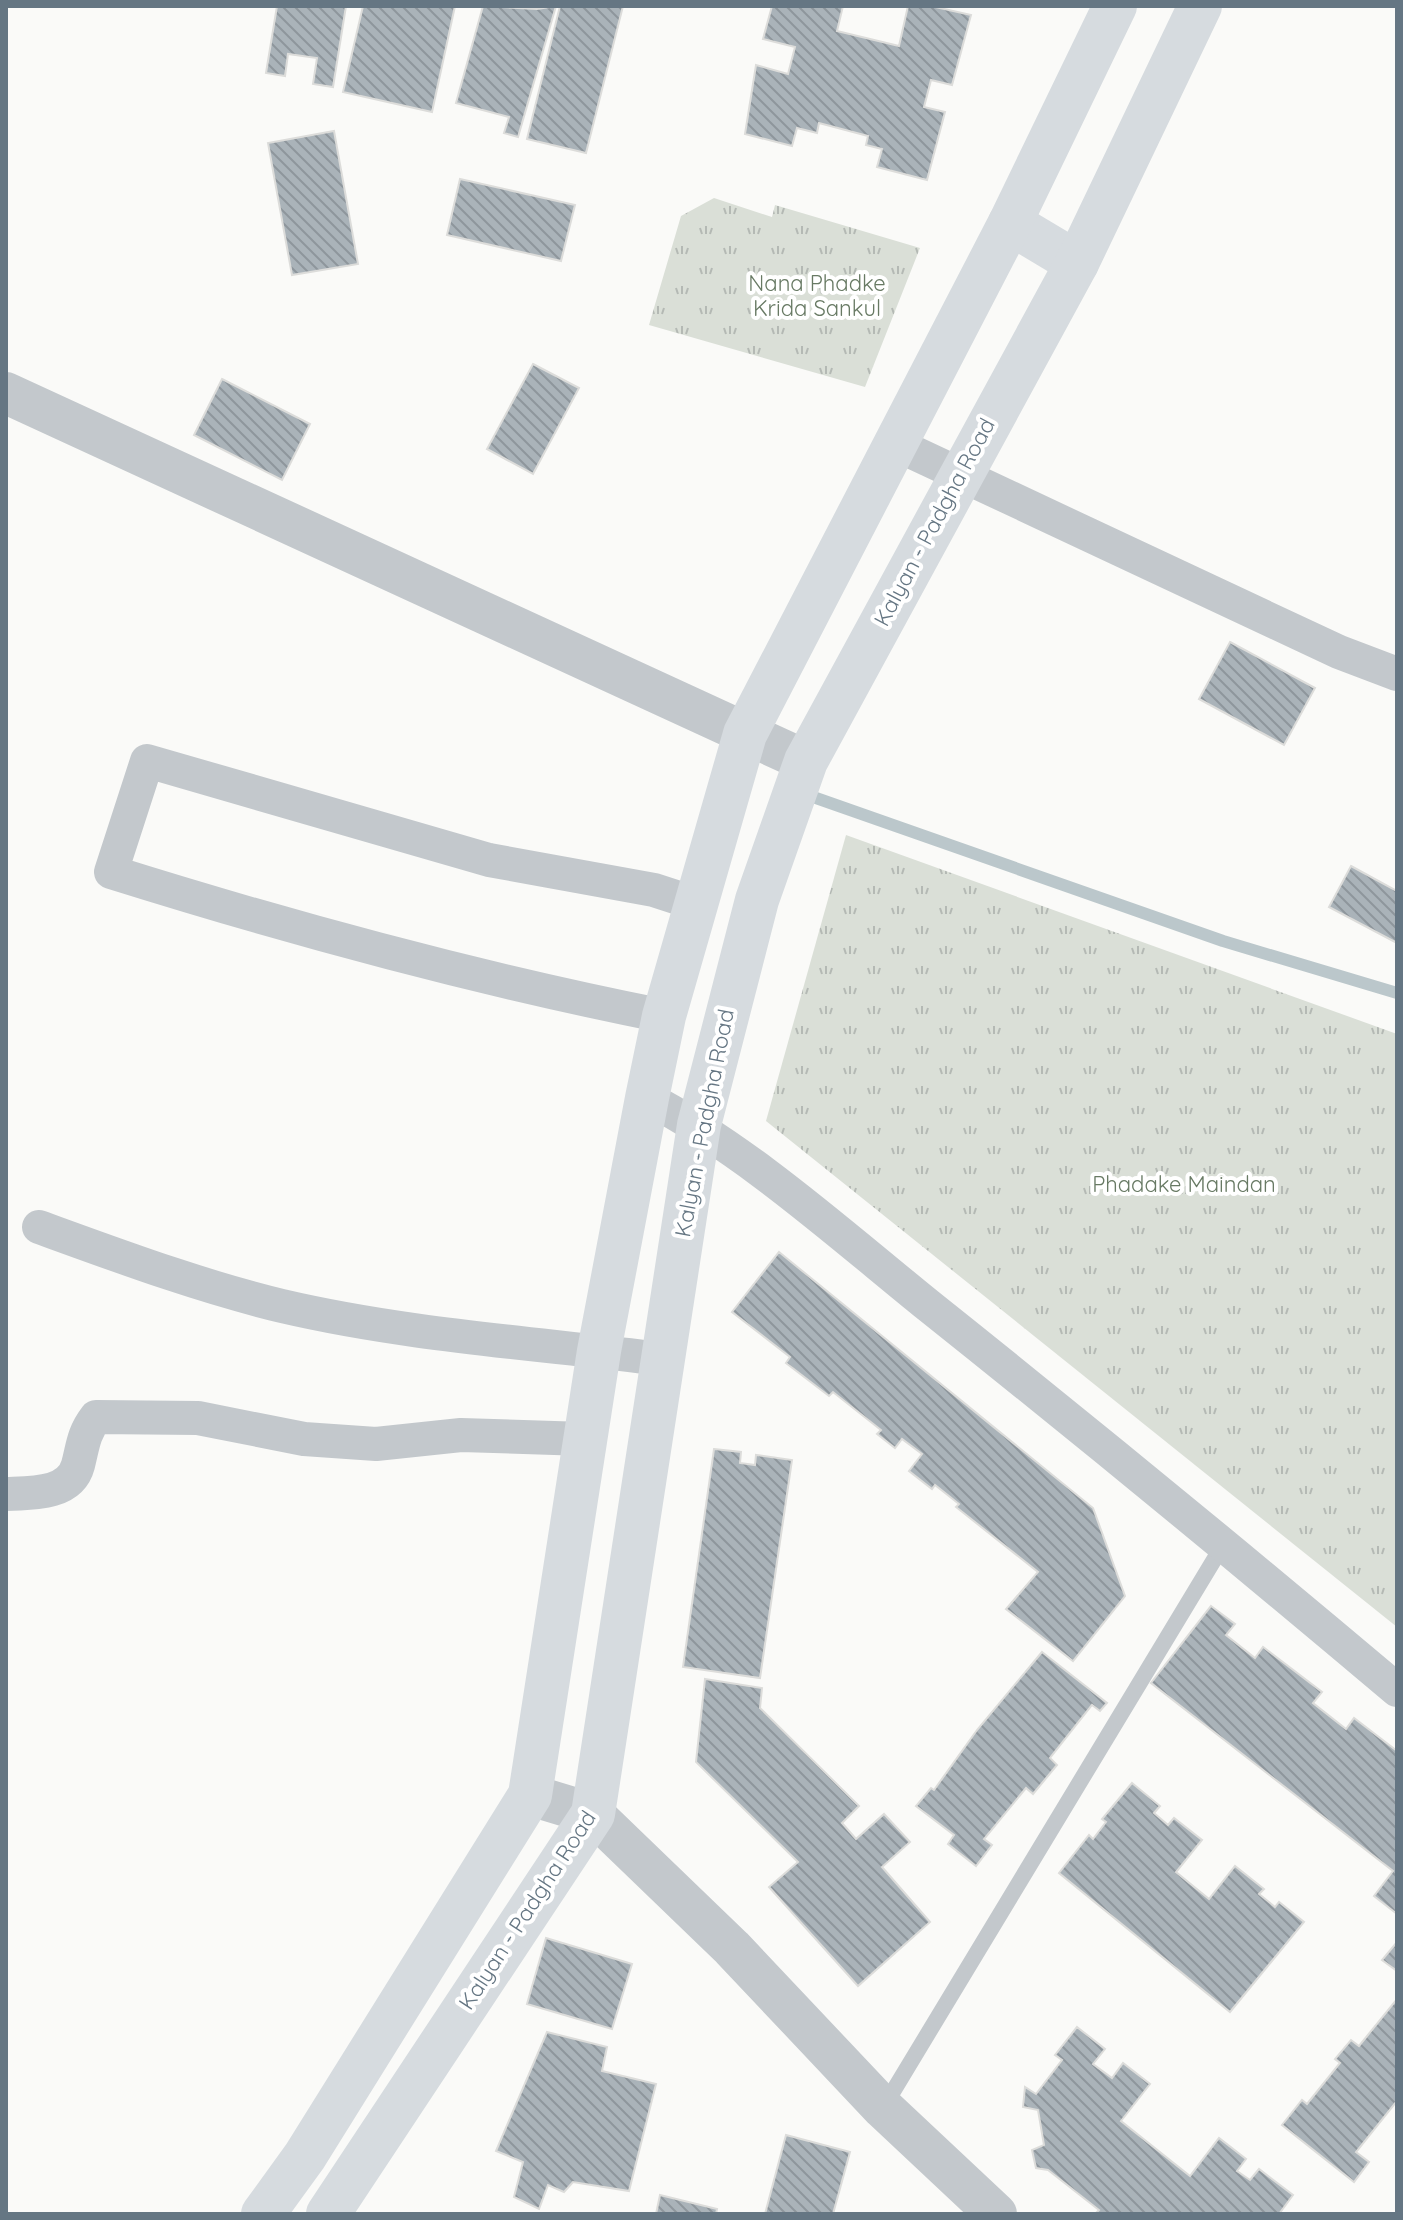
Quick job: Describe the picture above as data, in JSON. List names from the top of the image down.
{
  "streets": {
    "main road": ["Kalyan - Padgha Road"]
  },
  "parks": ["Nana Phadke Krida Sankul", "Phadake Maindan"]
}
